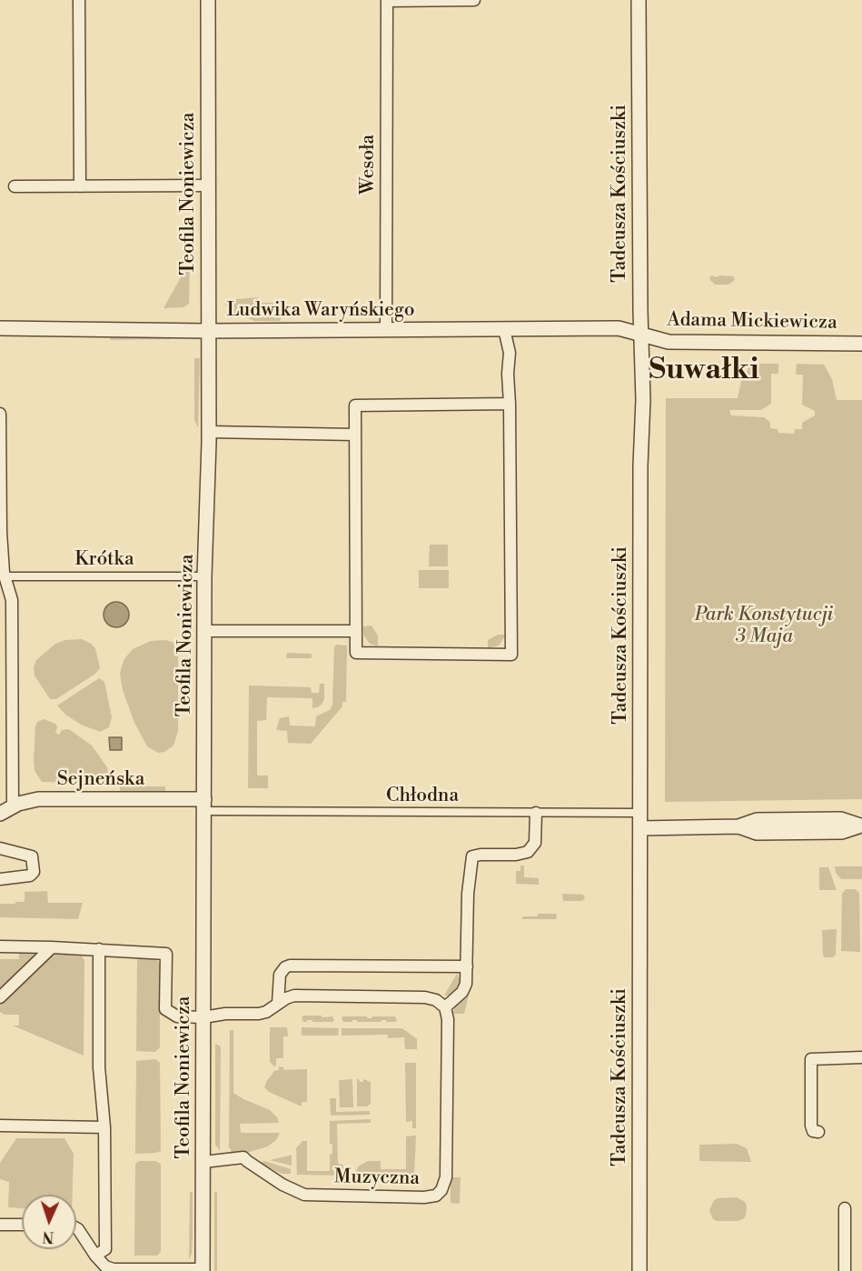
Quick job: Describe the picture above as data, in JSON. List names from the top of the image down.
{
  "streets": {
    "street": [
      "Wesoła",
      "Teofila Noniewicza",
      "Tadeusza Kościuszki",
      "Ludwika Waryńskiego",
      "Adama Mickiewicza",
      "Krótka",
      "Sejneńska",
      "Chłodna",
      "Muzyczna"
    ]
  },
  "crossings": [
    ["Wesoła", "Ludwika Waryńskiego"],
    ["Teofila Noniewicza", "Ludwika Waryńskiego"],
    ["Teofila Noniewicza", "Krótka"],
    ["Teofila Noniewicza", "Sejneńska"],
    ["Teofila Noniewicza", "Chłodna"],
    ["Teofila Noniewicza", "Muzyczna"],
    ["Tadeusza Kościuszki", "Ludwika Waryńskiego"],
    ["Tadeusza Kościuszki", "Adama Mickiewicza"],
    ["Tadeusza Kościuszki", "Chłodna"],
    ["Ludwika Waryńskiego", "Adama Mickiewicza"],
    ["Sejneńska", "Chłodna"]
  ],
  "districts": ["Suwałki"],
  "parks": ["Park Konstytucji 3 Maja"],
  "north": "bottom"
}
